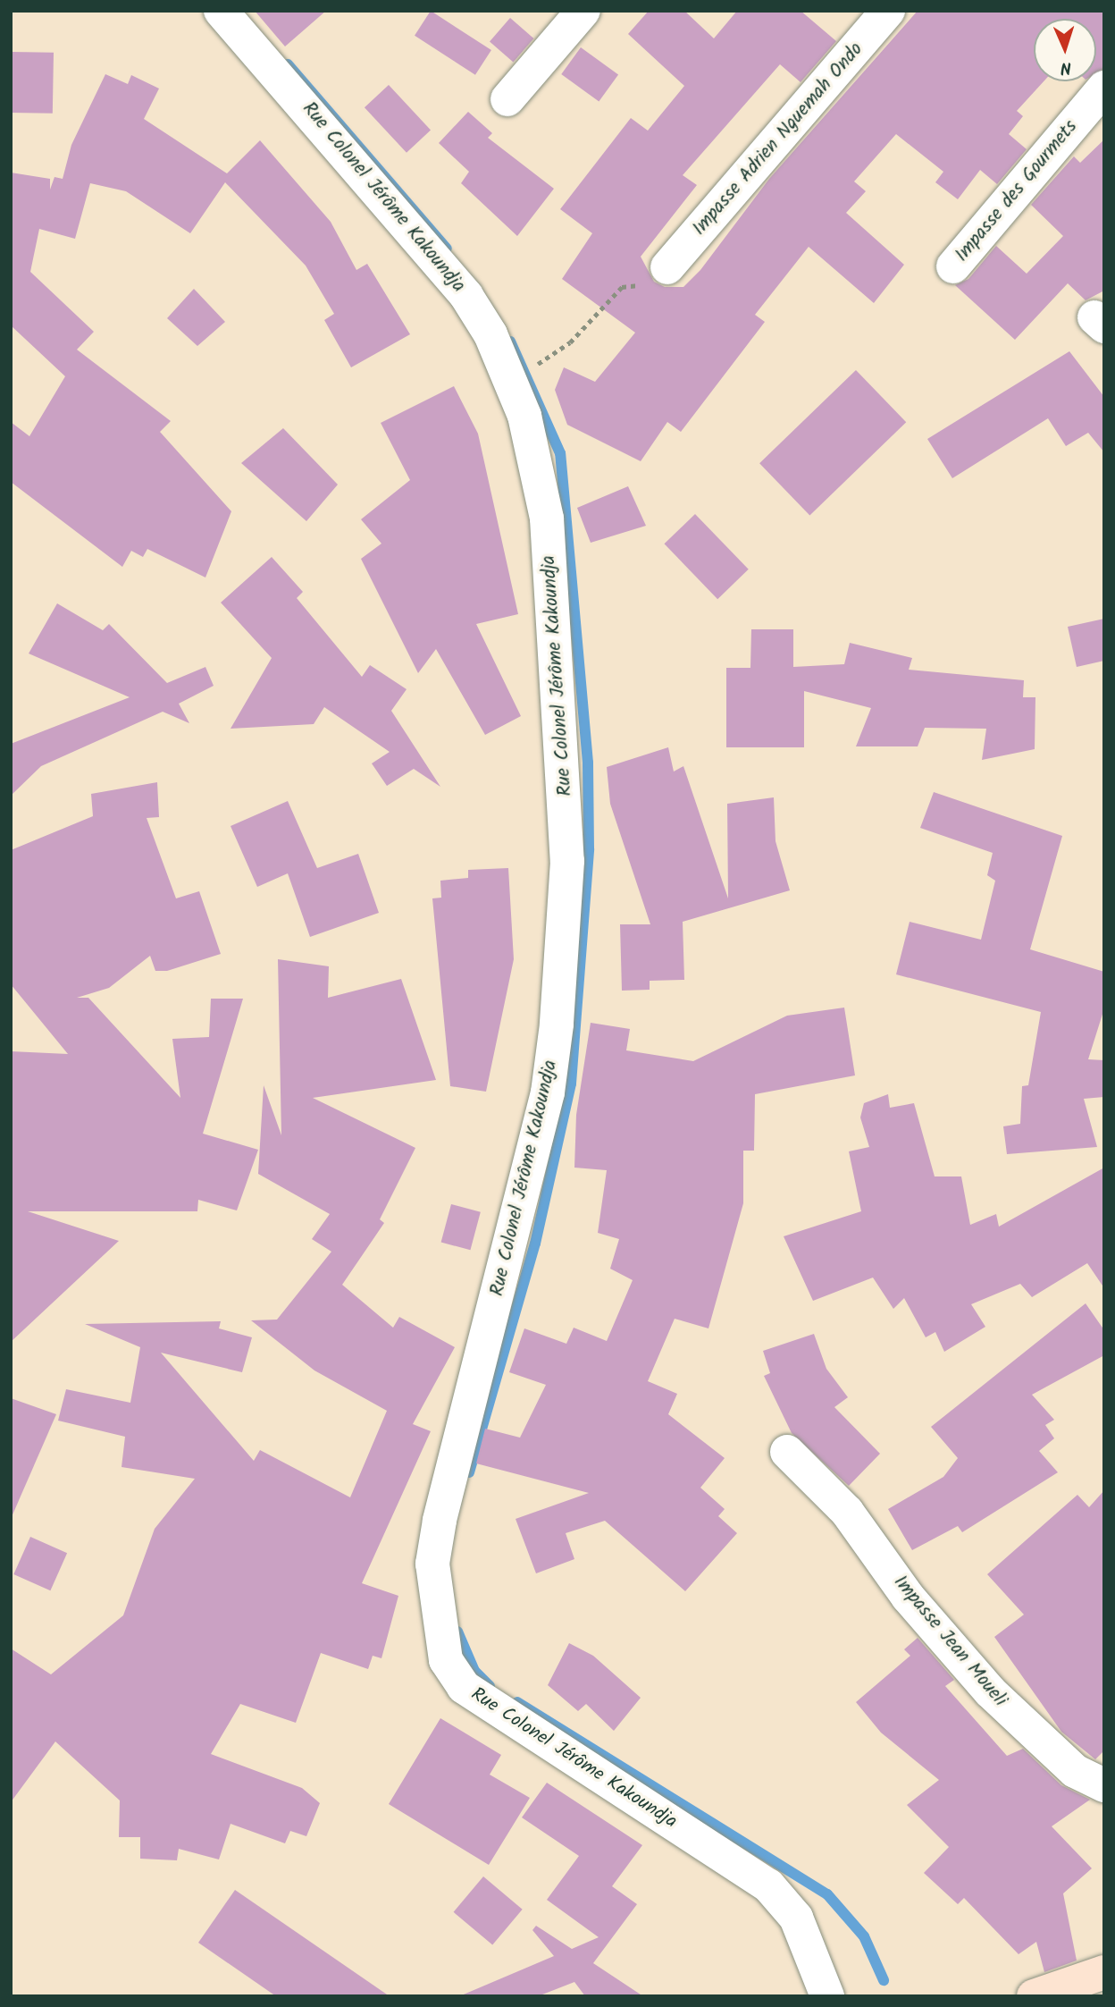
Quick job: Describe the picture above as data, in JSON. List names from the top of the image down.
{
  "streets": {
    "street": [
      "Impasse Adrien Nguemah Ondo",
      "Impasse des Gourmets",
      "Rue Colonel Jérôme Kakoundja",
      "Impasse Jean Moueli"
    ]
  },
  "north": "bottom"
}
